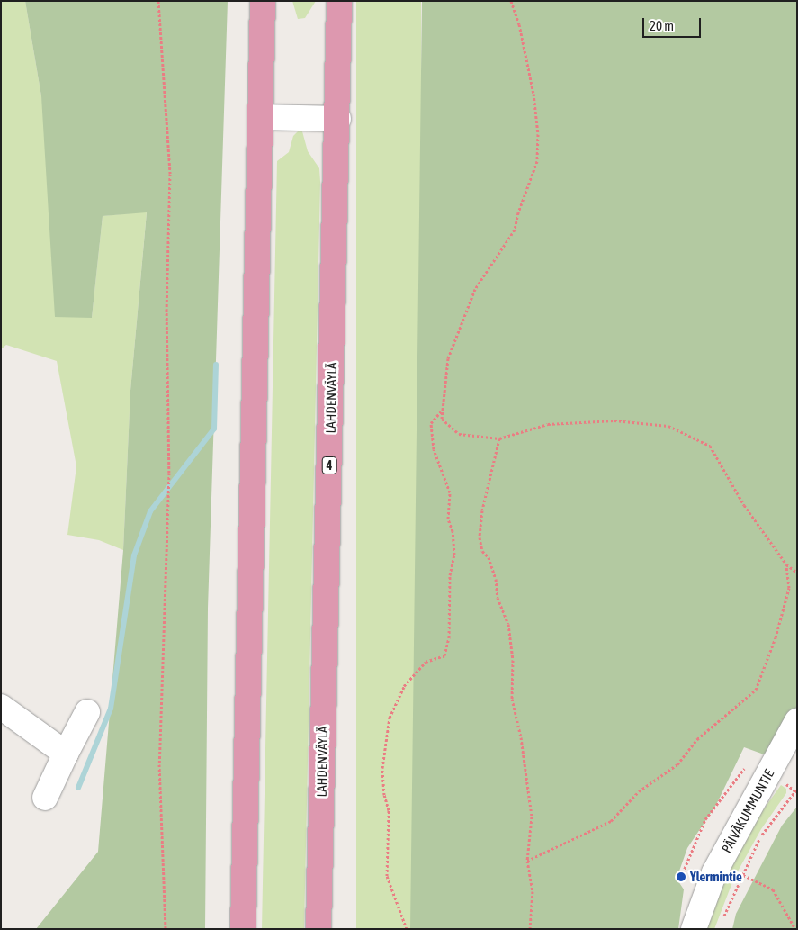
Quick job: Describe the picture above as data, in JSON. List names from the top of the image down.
{
  "streets": {
    "highway": ["LAHDENVÄYLÄ", "4"],
    "street": ["PÄIVÄKUMMUNTIE"]
  },
  "places": ["Ylermintie"],
  "scale_bar": "20 m"
}
